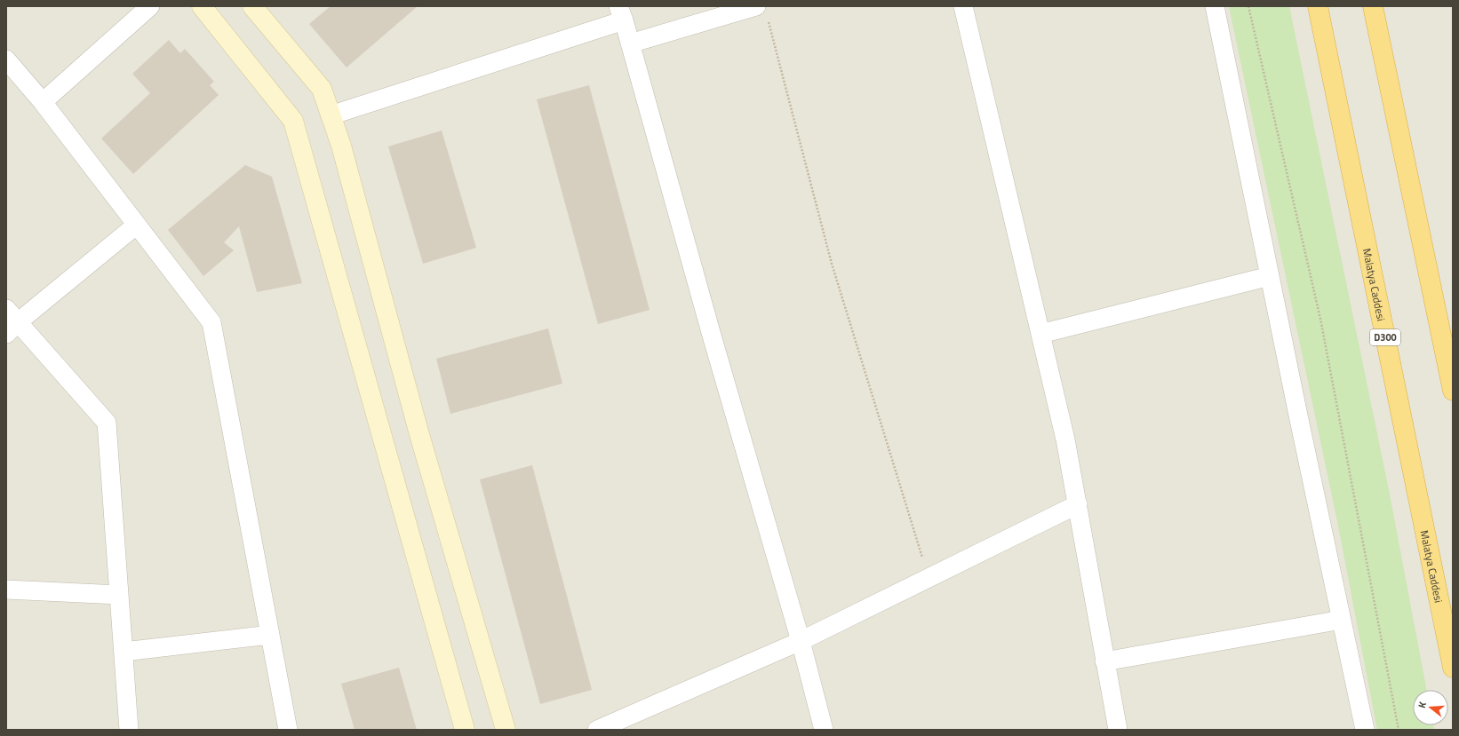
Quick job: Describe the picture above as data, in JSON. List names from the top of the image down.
{
  "streets": {
    "highway": ["Malatya Caddesi", "D300"]
  },
  "north": "left"
}
